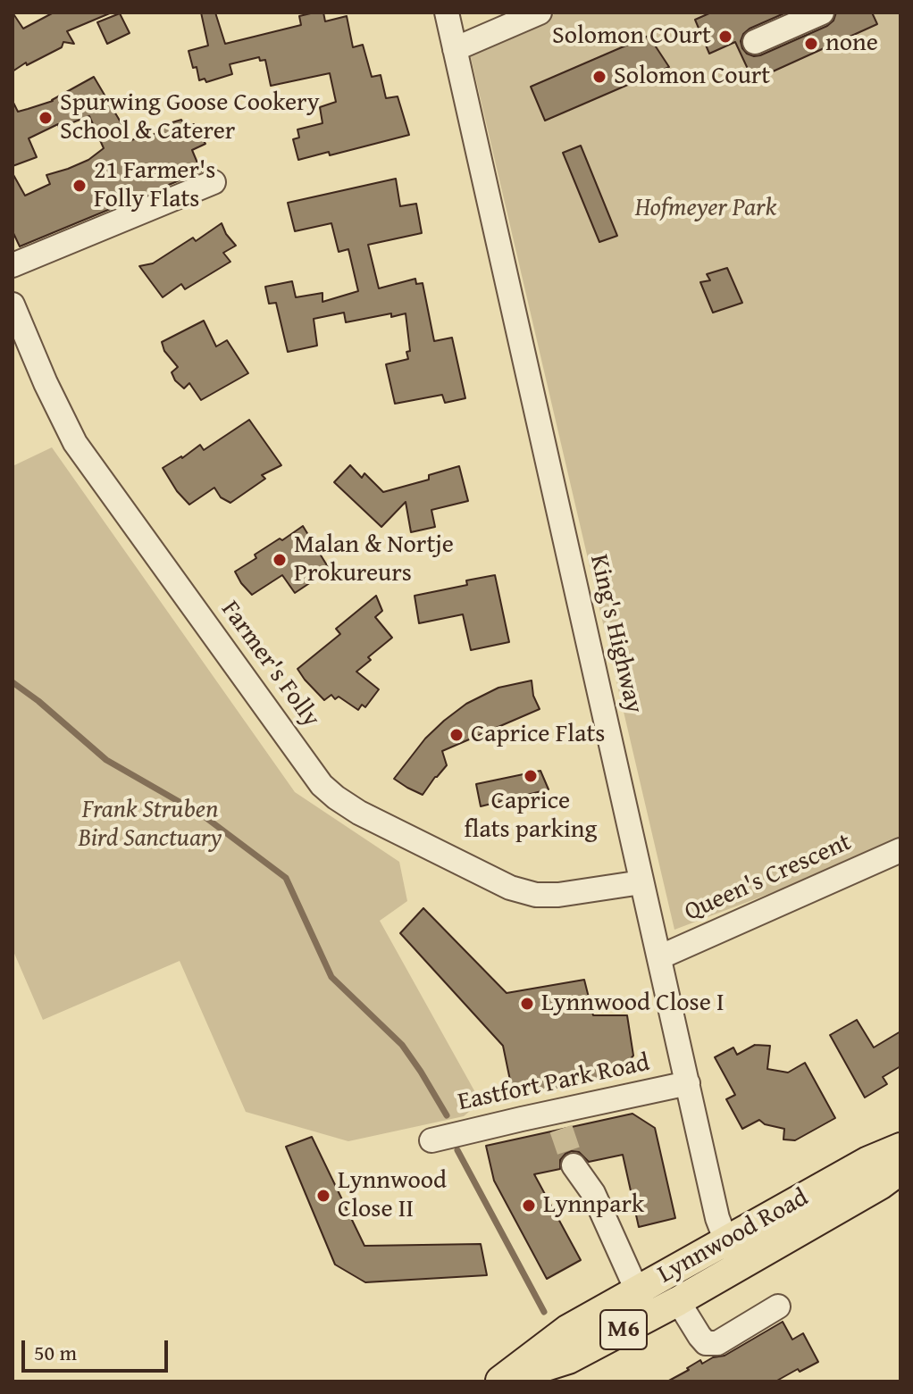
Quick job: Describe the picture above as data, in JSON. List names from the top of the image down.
{
  "streets": {
    "main road": ["Lynnwood Road", "M6"],
    "street": [
      "King's Highway",
      "Farmer's Folly",
      "Queen's Crescent",
      "Eastfort Park Road"
    ]
  },
  "crossings": [
    ["King's Highway", "Farmer's Folly"],
    ["King's Highway", "Queen's Crescent"],
    ["King's Highway", "Eastfort Park Road"],
    ["King's Highway", "Lynnwood Road"]
  ],
  "parks": ["Hofmeyer Park", "Frank Struben Bird Sanctuary"],
  "places": [
    "Solomon COurt",
    "none",
    "Solomon Court",
    "Spurwing Goose Cookery School & Caterer",
    "21 Farmer's Folly Flats",
    "Malan & Nortje Prokureurs",
    "Caprice Flats",
    "Caprice flats parking",
    "Lynnwood Close I",
    "Lynnwood Close II",
    "Lynnpark"
  ],
  "scale_bar": "50 m"
}
